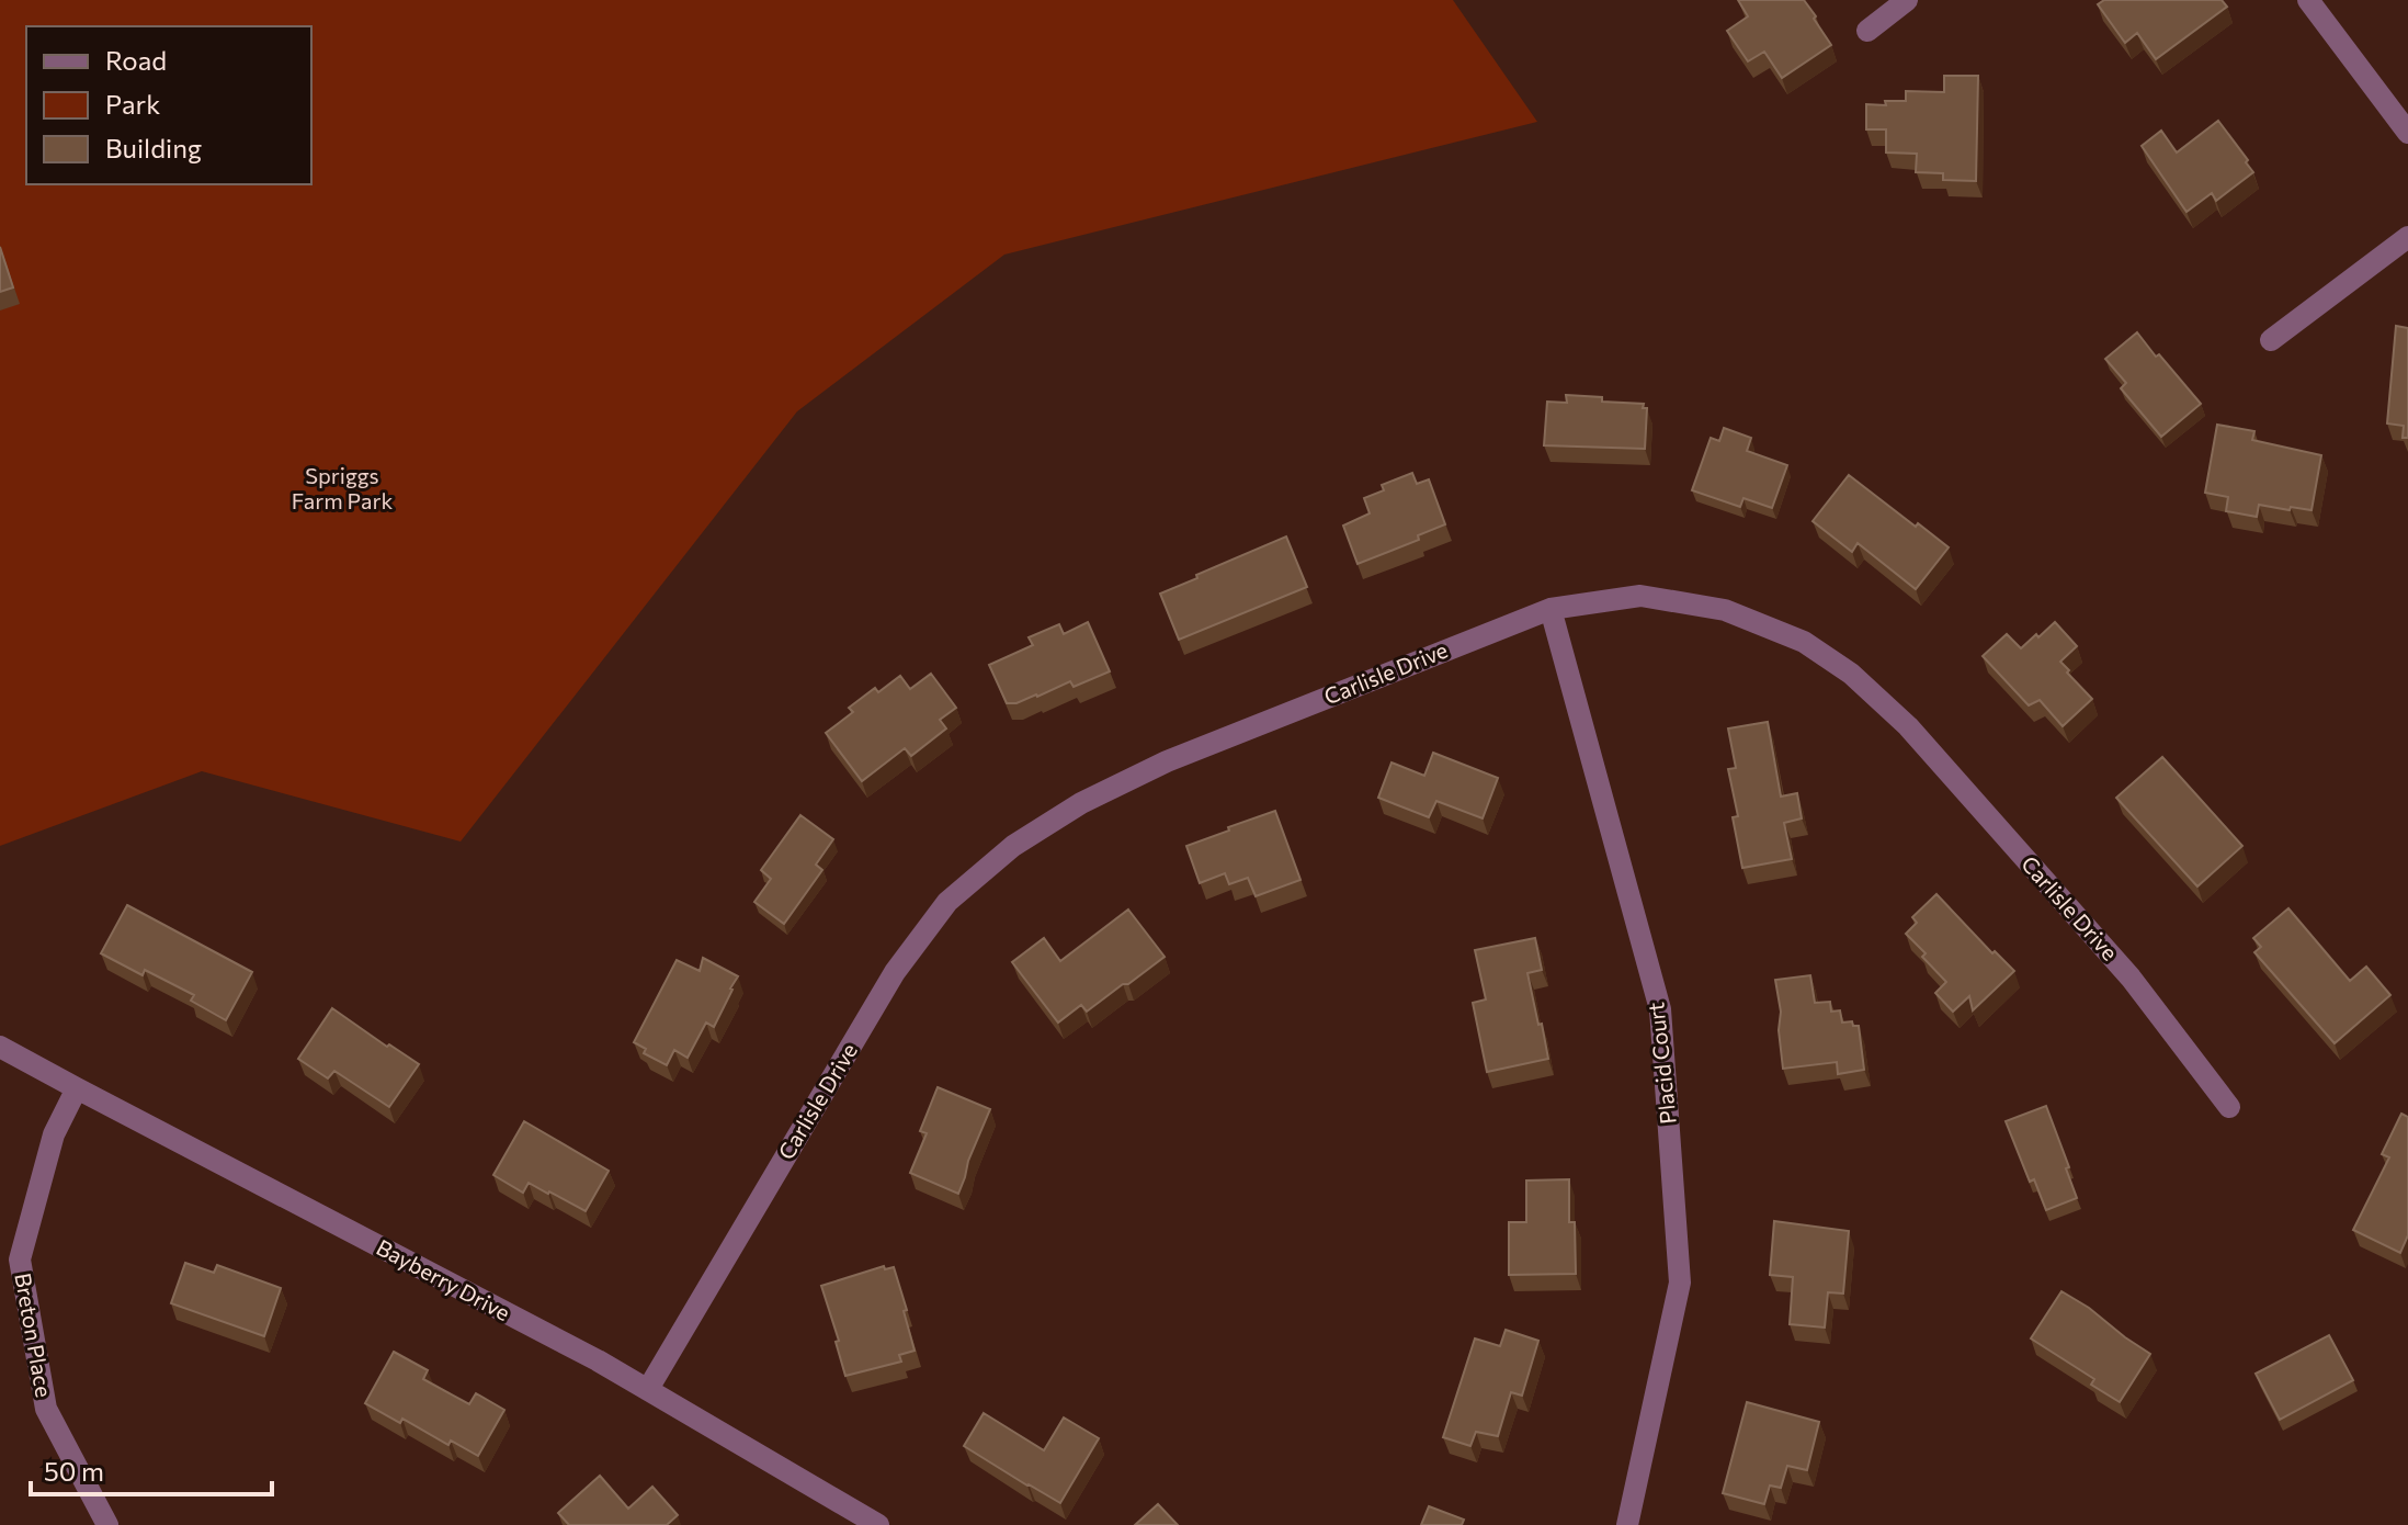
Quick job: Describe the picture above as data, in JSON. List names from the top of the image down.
{
  "streets": {
    "street": [
      "Carlisle Drive",
      "Placid Court",
      "Bayberry Drive",
      "Breton Place"
    ]
  },
  "crossings": [
    ["Carlisle Drive", "Placid Court"],
    ["Carlisle Drive", "Bayberry Drive"],
    ["Bayberry Drive", "Breton Place"]
  ],
  "parks": ["Spriggs Farm Park"],
  "legend": ["Road", "Park", "Building"],
  "scale_bar": "50 m"
}
